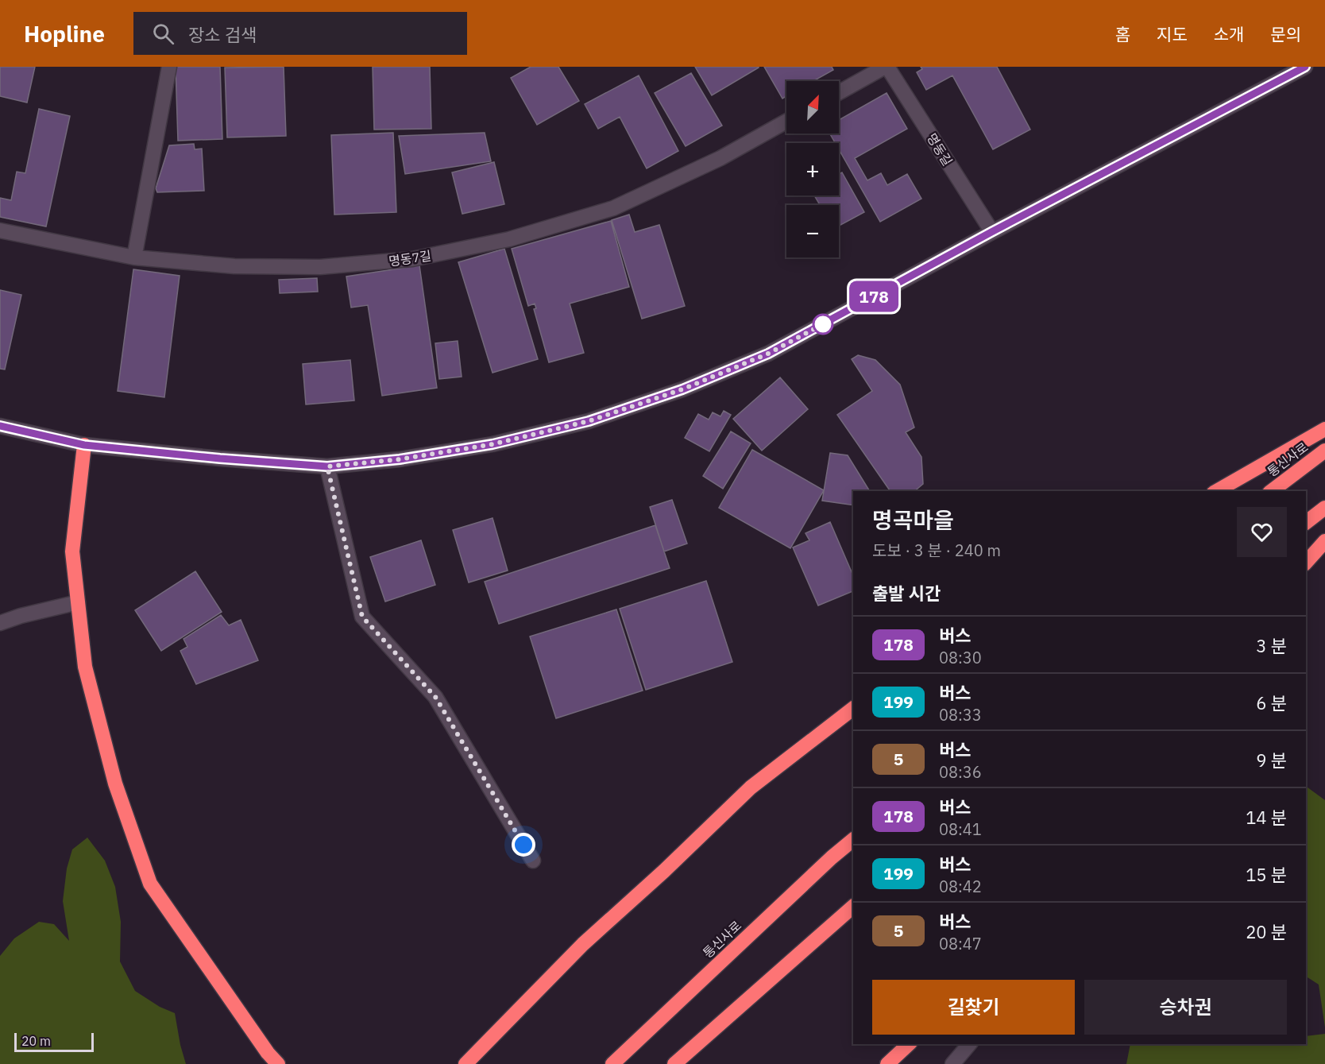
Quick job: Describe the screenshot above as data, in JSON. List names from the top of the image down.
{
  "streets": {
    "highway": ["통신사로"],
    "street": ["명동길", "명동7길"]
  },
  "lines": ["bus line 178"],
  "scale_bar": "20 m",
  "north": "top right",
  "page": {
    "header": "Hopline",
    "search": "장소 검색",
    "nav": [
      "홈",
      "지도",
      "소개",
      "문의"
    ],
    "on_map": "178",
    "map_buttons": ["+", "−"],
    "heading": [
      ["명곡마을", "도보 · 3 분 · 240 m"],
      "출발 시간"
    ],
    "list": [
      {
        "mark": "178",
        "name": "버스",
        "note": "08:30",
        "value": "3 분"
      },
      {
        "mark": "199",
        "name": "버스",
        "note": "08:33",
        "value": "6 분"
      },
      {
        "mark": "5",
        "name": "버스",
        "note": "08:36",
        "value": "9 분"
      },
      {
        "mark": "178",
        "name": "버스",
        "note": "08:41",
        "value": "14 분"
      },
      {
        "mark": "199",
        "name": "버스",
        "note": "08:42",
        "value": "15 분"
      },
      {
        "mark": "5",
        "name": "버스",
        "note": "08:47",
        "value": "20 분"
      }
    ],
    "buttons": ["길찾기", "승차권"],
    "scale": "20 m"
  }
}
